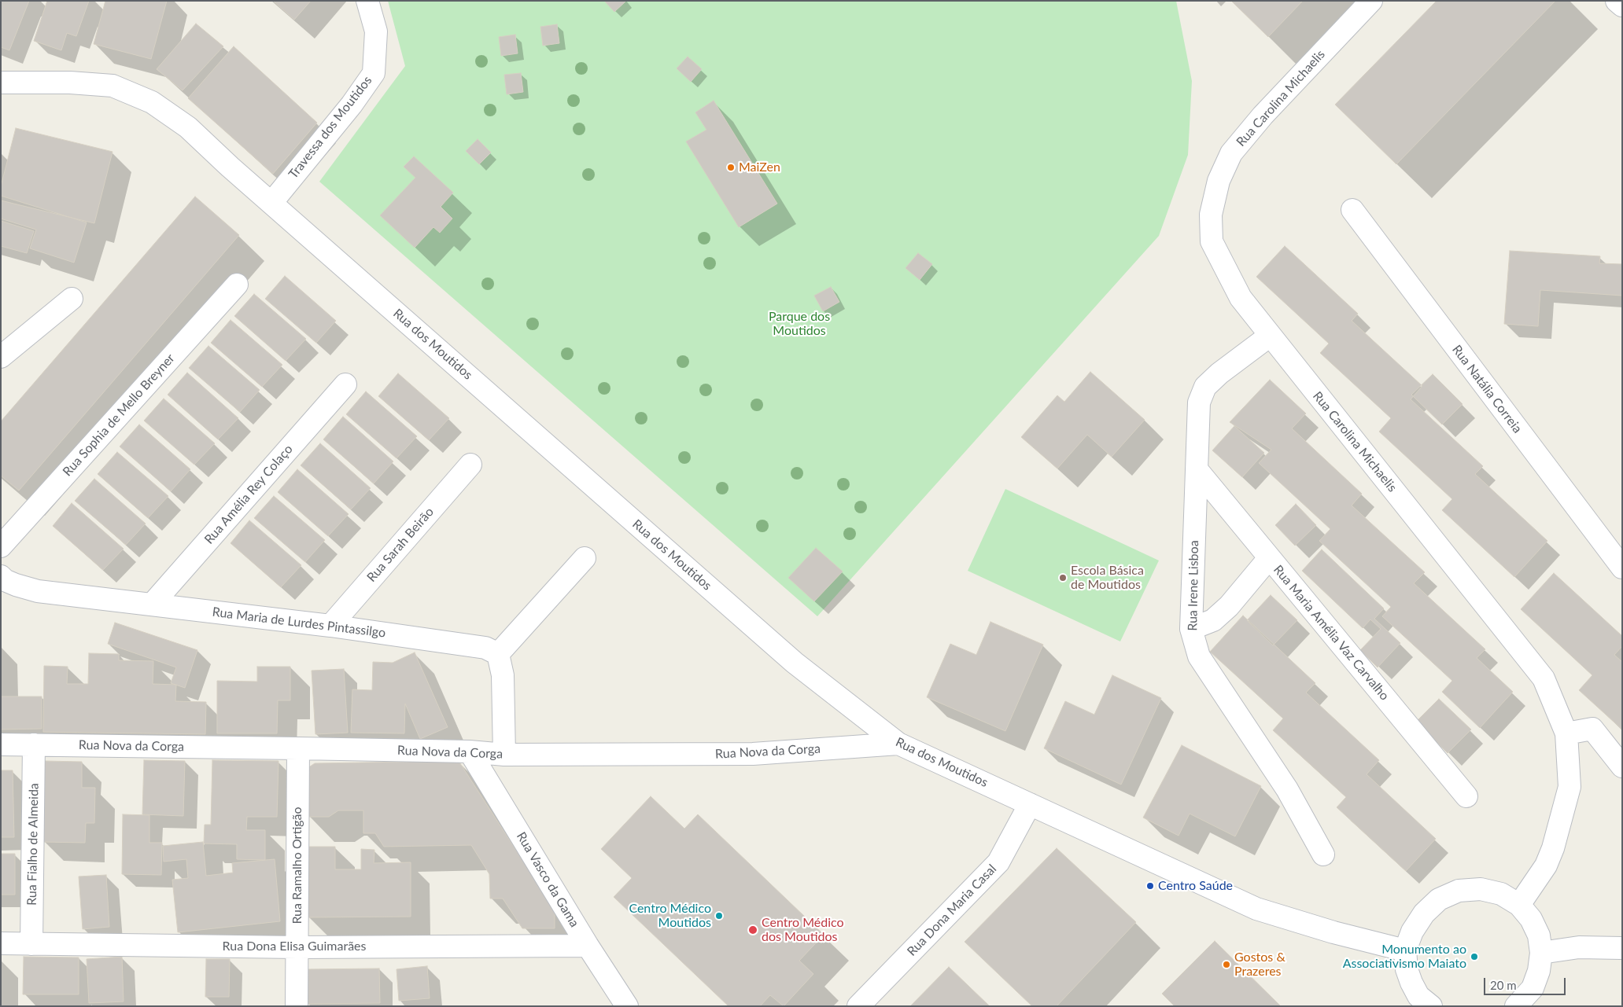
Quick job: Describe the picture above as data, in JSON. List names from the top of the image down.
{
  "streets": {
    "street": [
      "Rua Carolina Michaelis",
      "Travessa dos Moutidos",
      "Rua dos Moutidos",
      "Rua Natália Correia",
      "Rua Sophia de Mello Breyner",
      "Rua Amélia Rey Colaço",
      "Rua Sarah Beirão",
      "Rua Irene Lisboa",
      "Rua Maria de Lurdes Pintassilgo",
      "Rua Maria Amélia Vaz Carvalho",
      "Rua Nova da Corga",
      "Rua Fialho de Almeida",
      "Rua Ramalho Ortigão",
      "Rua Vasco da Gama",
      "Rua Dona Maria Casal",
      "Rua Dona Elisa Guimarães"
    ]
  },
  "crossings": [
    ["Rua Carolina Michaelis", "Rua Irene Lisboa"],
    ["Travessa dos Moutidos", "Rua dos Moutidos"],
    ["Rua dos Moutidos", "Rua Nova da Corga"],
    ["Rua dos Moutidos", "Rua Dona Maria Casal"],
    ["Rua Amélia Rey Colaço", "Rua Maria de Lurdes Pintassilgo"],
    ["Rua Sarah Beirão", "Rua Maria de Lurdes Pintassilgo"],
    ["Rua Irene Lisboa", "Rua Maria Amélia Vaz Carvalho"],
    ["Rua Nova da Corga", "Rua Fialho de Almeida"],
    ["Rua Nova da Corga", "Rua Ramalho Ortigão"],
    ["Rua Nova da Corga", "Rua Vasco da Gama"],
    ["Rua Fialho de Almeida", "Rua Dona Elisa Guimarães"],
    ["Rua Ramalho Ortigão", "Rua Dona Elisa Guimarães"],
    ["Rua Vasco da Gama", "Rua Dona Elisa Guimarães"]
  ],
  "parks": ["Parque dos Moutidos"],
  "places": [
    "MaiZen",
    "Escola Básica de Moutidos",
    "Centro Saúde",
    "Centro Médico Moutidos",
    "Centro Médico dos Moutidos",
    "Monumento ao Associativismo Maiato",
    "Gostos & Prazeres"
  ],
  "scale_bar": "20 m"
}
